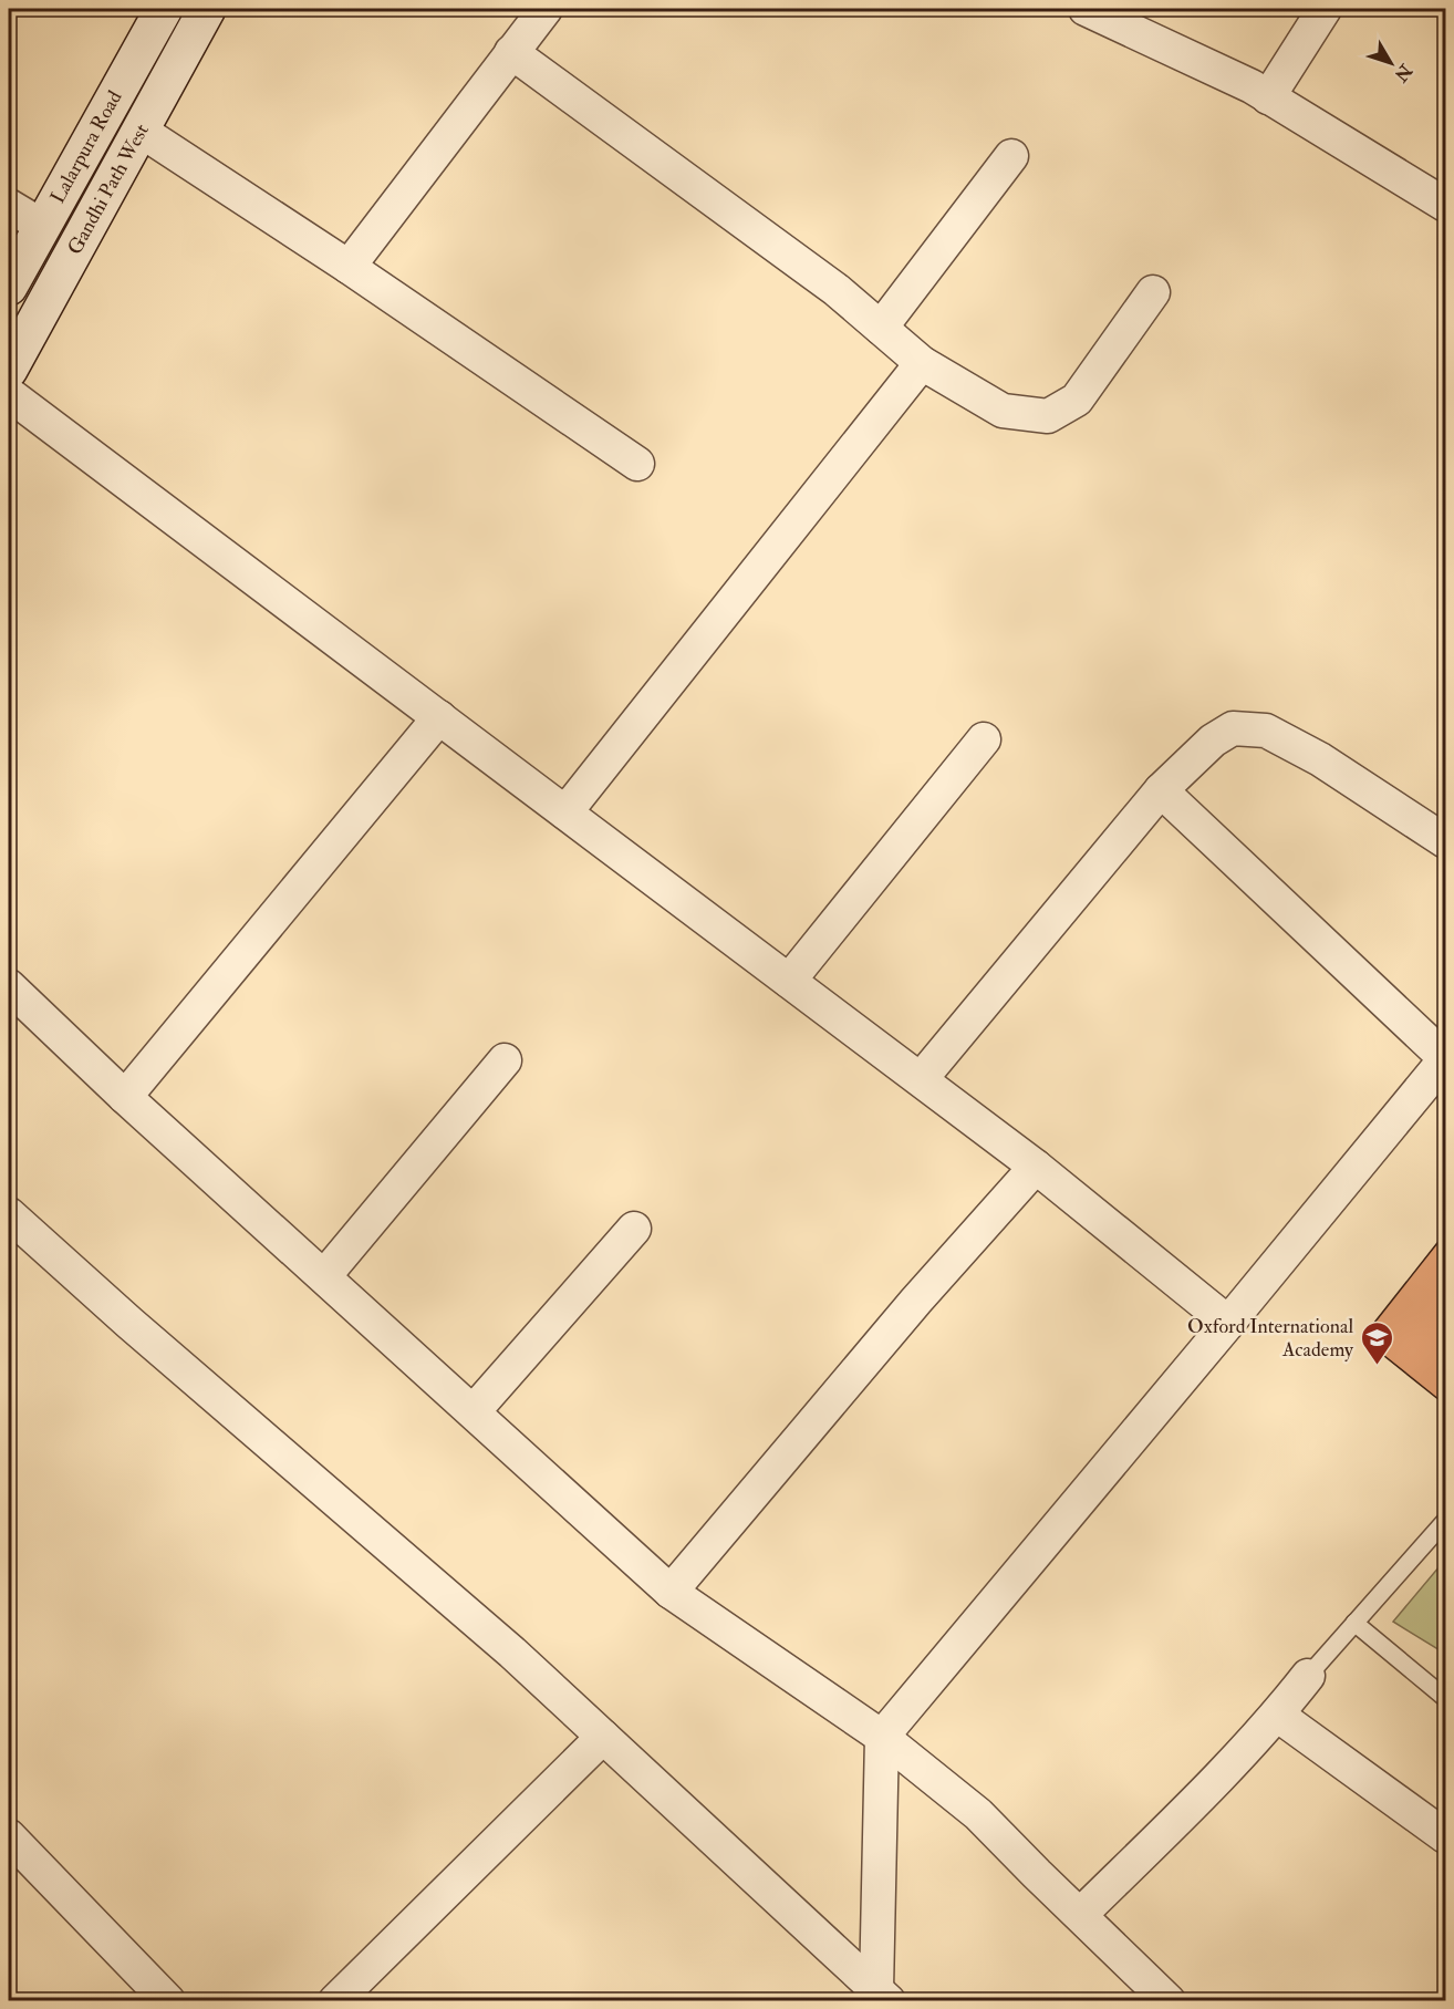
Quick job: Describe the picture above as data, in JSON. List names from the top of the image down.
{
  "streets": {
    "street": ["Lalarpura Road", "Gandhi Path West"]
  },
  "places": {
    "school or university": ["Oxford International Academy"]
  },
  "north": "bottom right"
}
